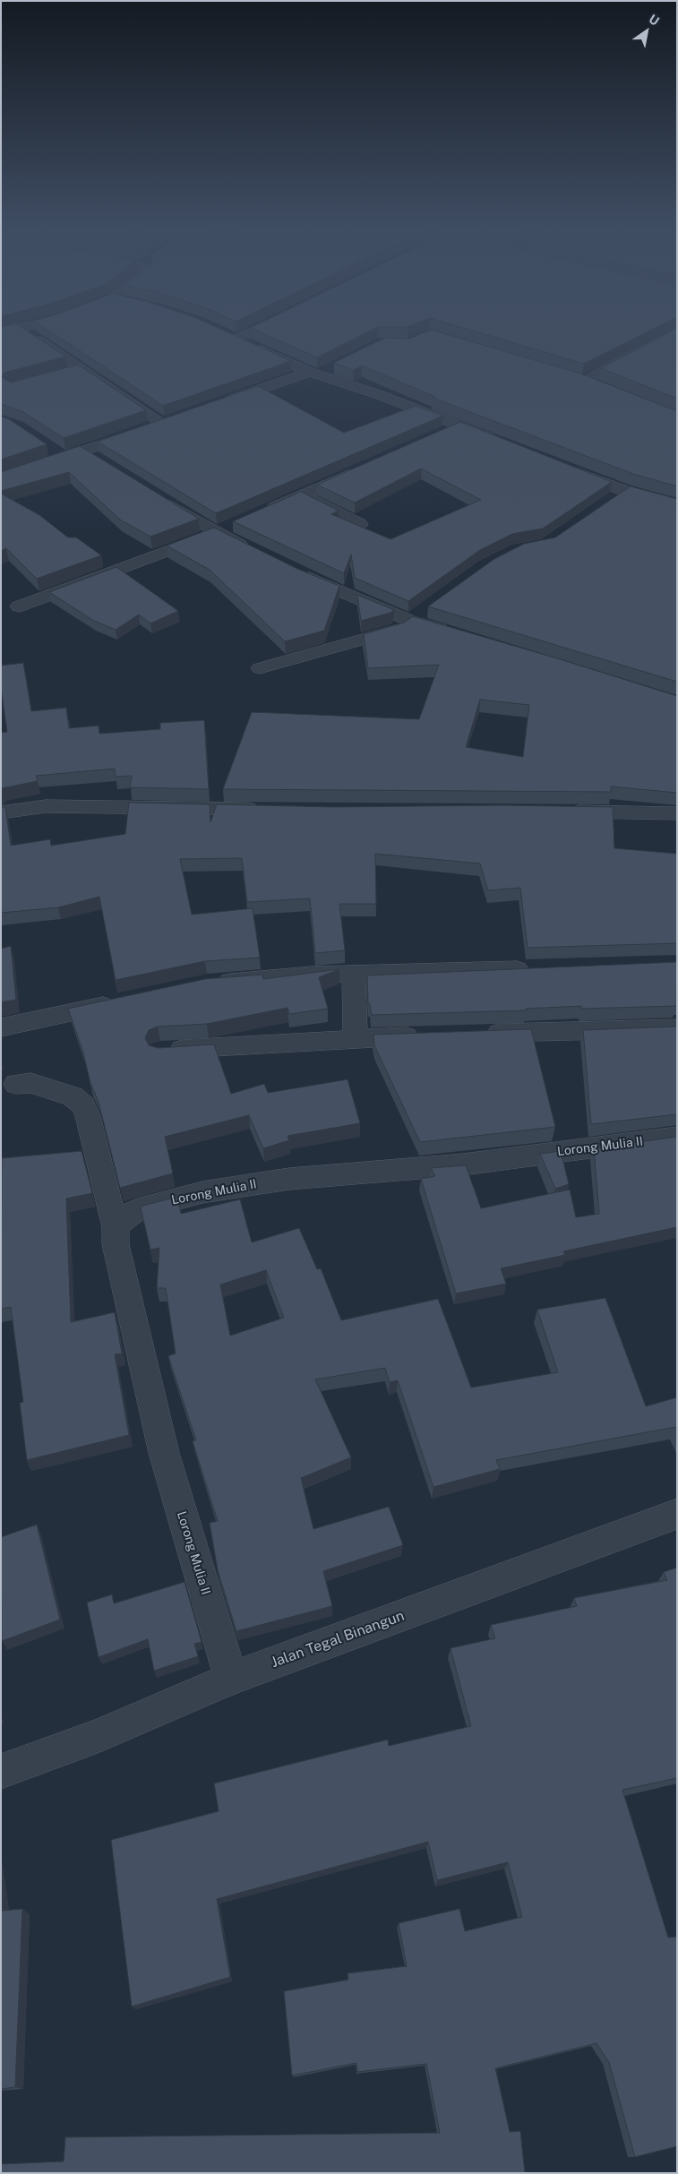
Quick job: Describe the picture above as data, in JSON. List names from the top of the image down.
{
  "streets": {
    "street": ["Lorong Mulia II", "Jalan Tegal Binangun"]
  },
  "crossings": [
    ["Lorong Mulia II", "Jalan Tegal Binangun"]
  ],
  "north": "top right"
}
